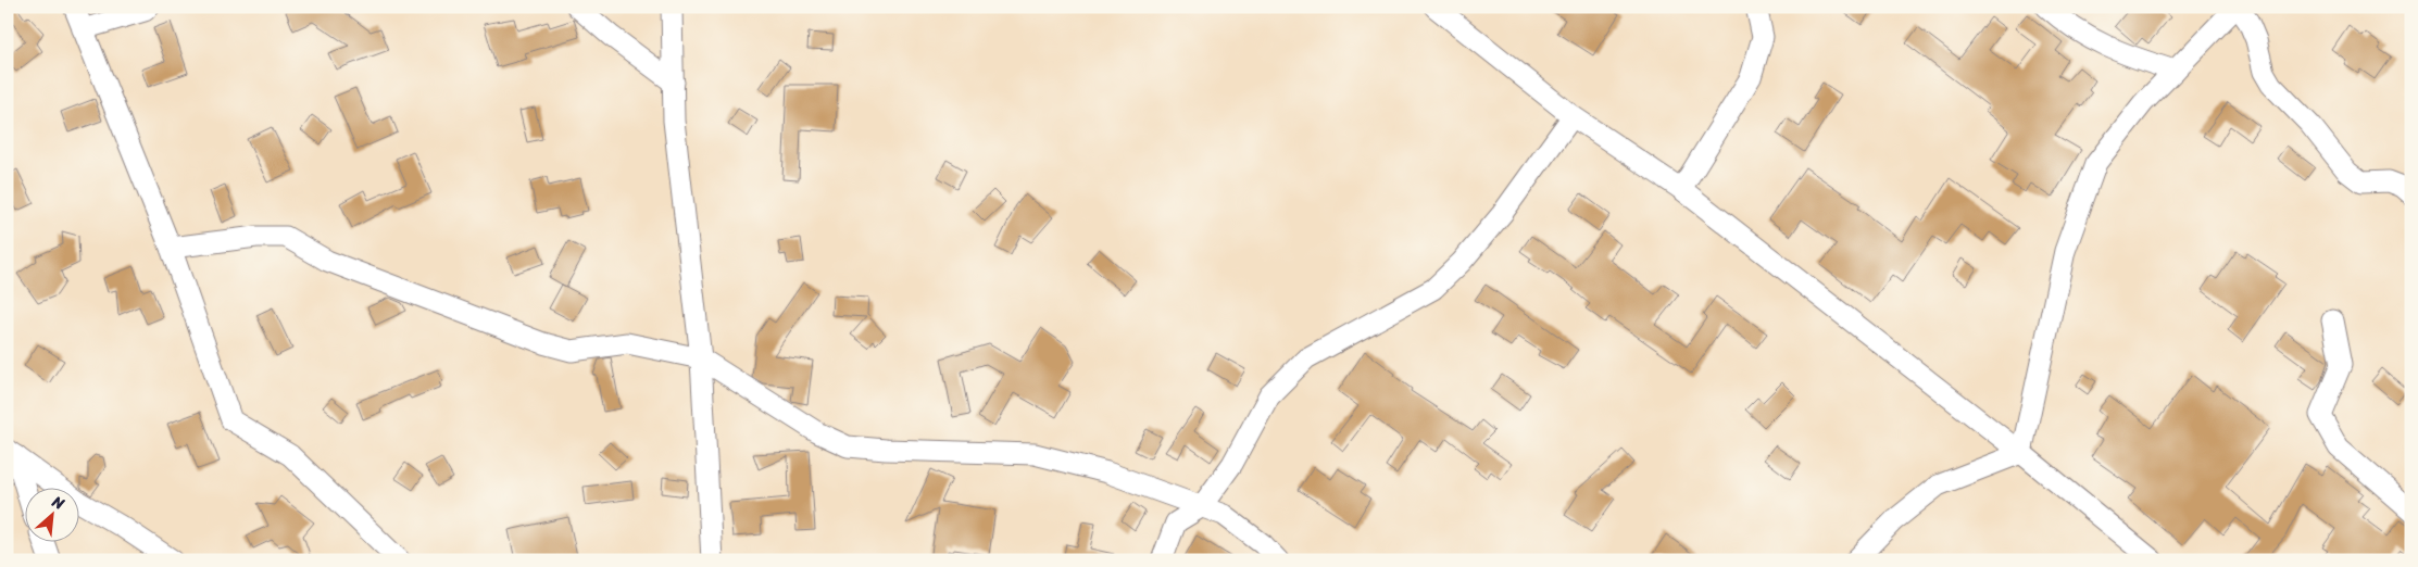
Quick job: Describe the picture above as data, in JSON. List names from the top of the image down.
{
  "north": "top right"
}
